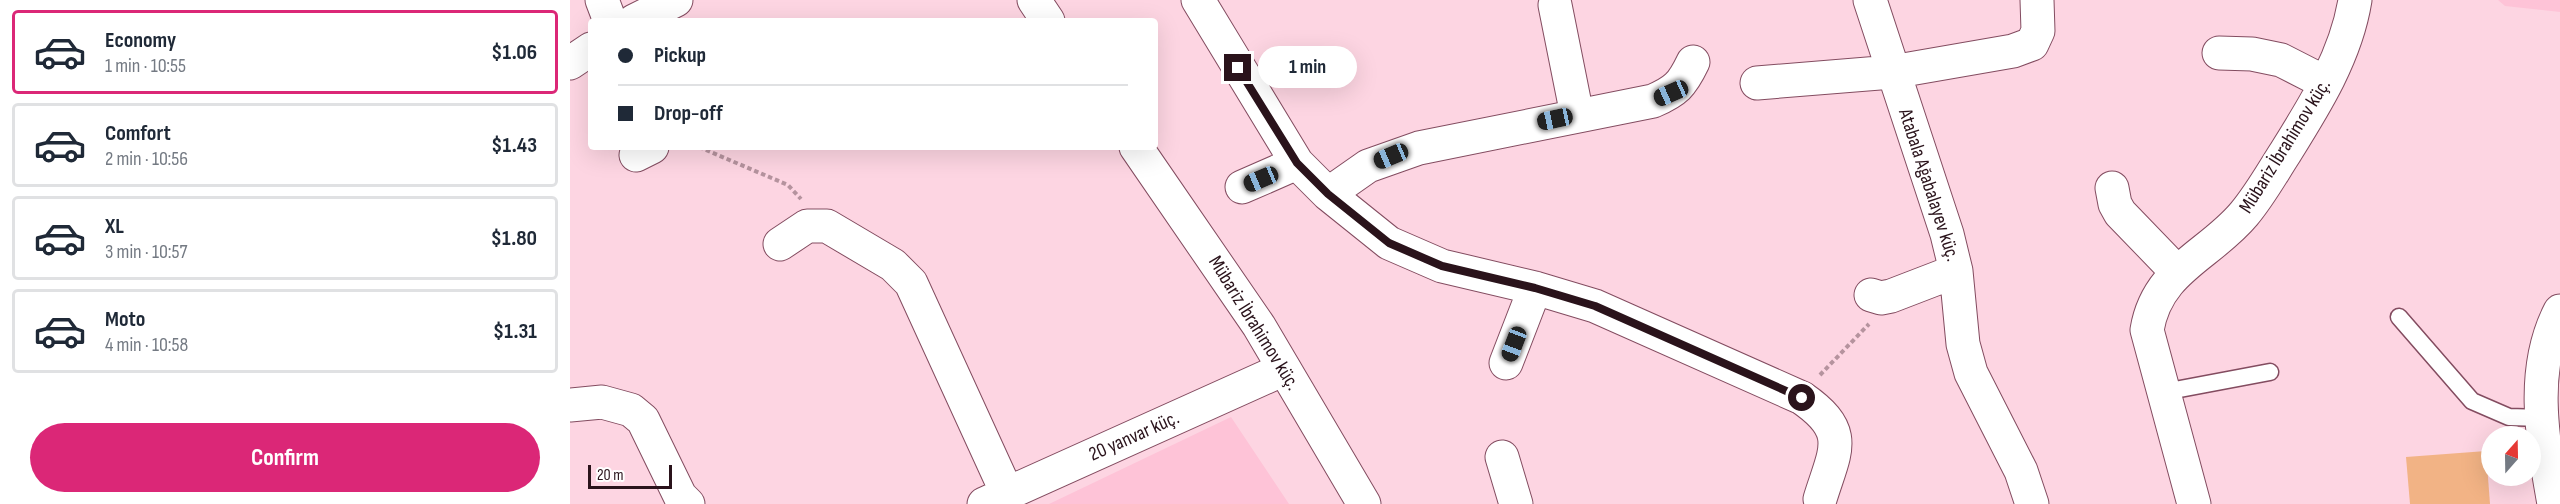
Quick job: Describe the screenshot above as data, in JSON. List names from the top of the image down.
{
  "streets": {
    "street": ["Mübariz İbrahimov küç.", "Atabala Ağabalayev küç.", "20 yanvar küç."]
  },
  "crossings": [
    ["Mübariz İbrahimov küç.", "20 yanvar küç."]
  ],
  "scale_bar": "20 m",
  "north": "top",
  "page": {
    "list": [
      {
        "name": "Economy",
        "note": "1 min · 10:55",
        "value": "$1.06"
      },
      {
        "name": "Comfort",
        "note": "2 min · 10:56",
        "value": "$1.43"
      },
      {
        "name": "XL",
        "note": "3 min · 10:57",
        "value": "$1.80"
      },
      {
        "name": "Moto",
        "note": "4 min · 10:58",
        "value": "$1.31"
      }
    ],
    "banner": ["Pickup", "Drop-off"],
    "bubble": "1 min",
    "buttons": "Confirm",
    "scale": "20 m"
  }
}
